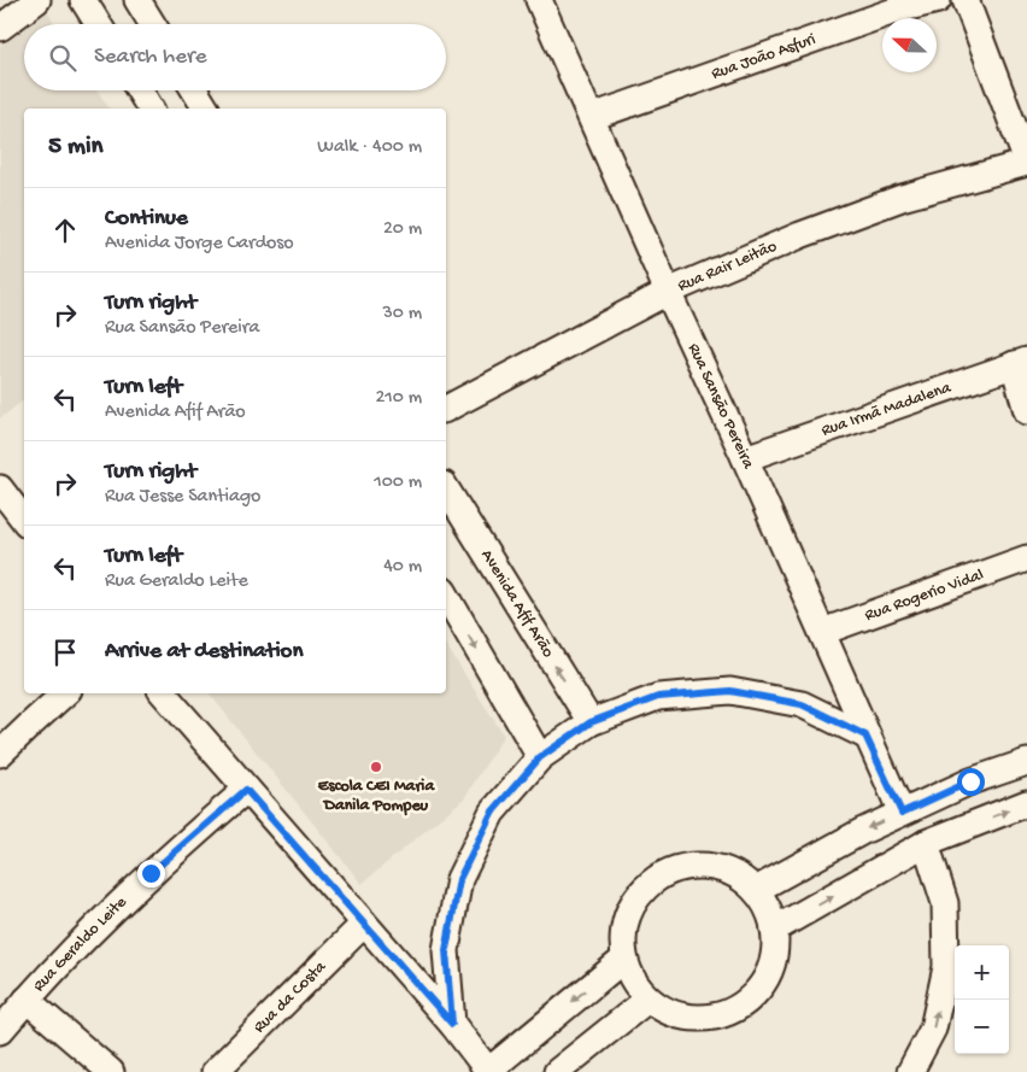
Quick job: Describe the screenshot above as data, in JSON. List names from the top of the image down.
{
  "streets": {
    "street": [
      "Rua João Asfuri",
      "Rua Rair Leitão",
      "Rua Sansão Pereira",
      "Rua Irmã Madalena",
      "Rua Rogerio Vidal",
      "Avenida Afif Arão",
      "Rua Geraldo Leite",
      "Rua da Costa"
    ]
  },
  "crossings": [
    ["Rua João Asfuri", "Rua Sansão Pereira"],
    ["Rua Rair Leitão", "Rua Sansão Pereira"],
    ["Rua Sansão Pereira", "Rua Irmã Madalena"],
    ["Rua Sansão Pereira", "Rua Rogerio Vidal"]
  ],
  "places": ["Escola CEI Maria Danila Pompeu"],
  "north": "left",
  "page": {
    "search": "Search here",
    "heading": ["5 min", "Walk · 400 m"],
    "list": [
      ["Continue", "Avenida Jorge Cardoso", "20 m"],
      ["Turn right", "Rua Sansão Pereira", "30 m"],
      ["Turn left", "Avenida Afif Arão", "210 m"],
      ["Turn right", "Rua Jesse Santiago", "100 m"],
      ["Turn left", "Rua Geraldo Leite", "40 m"],
      "Arrive at destination"
    ],
    "map_buttons": ["+", "−"]
  }
}
